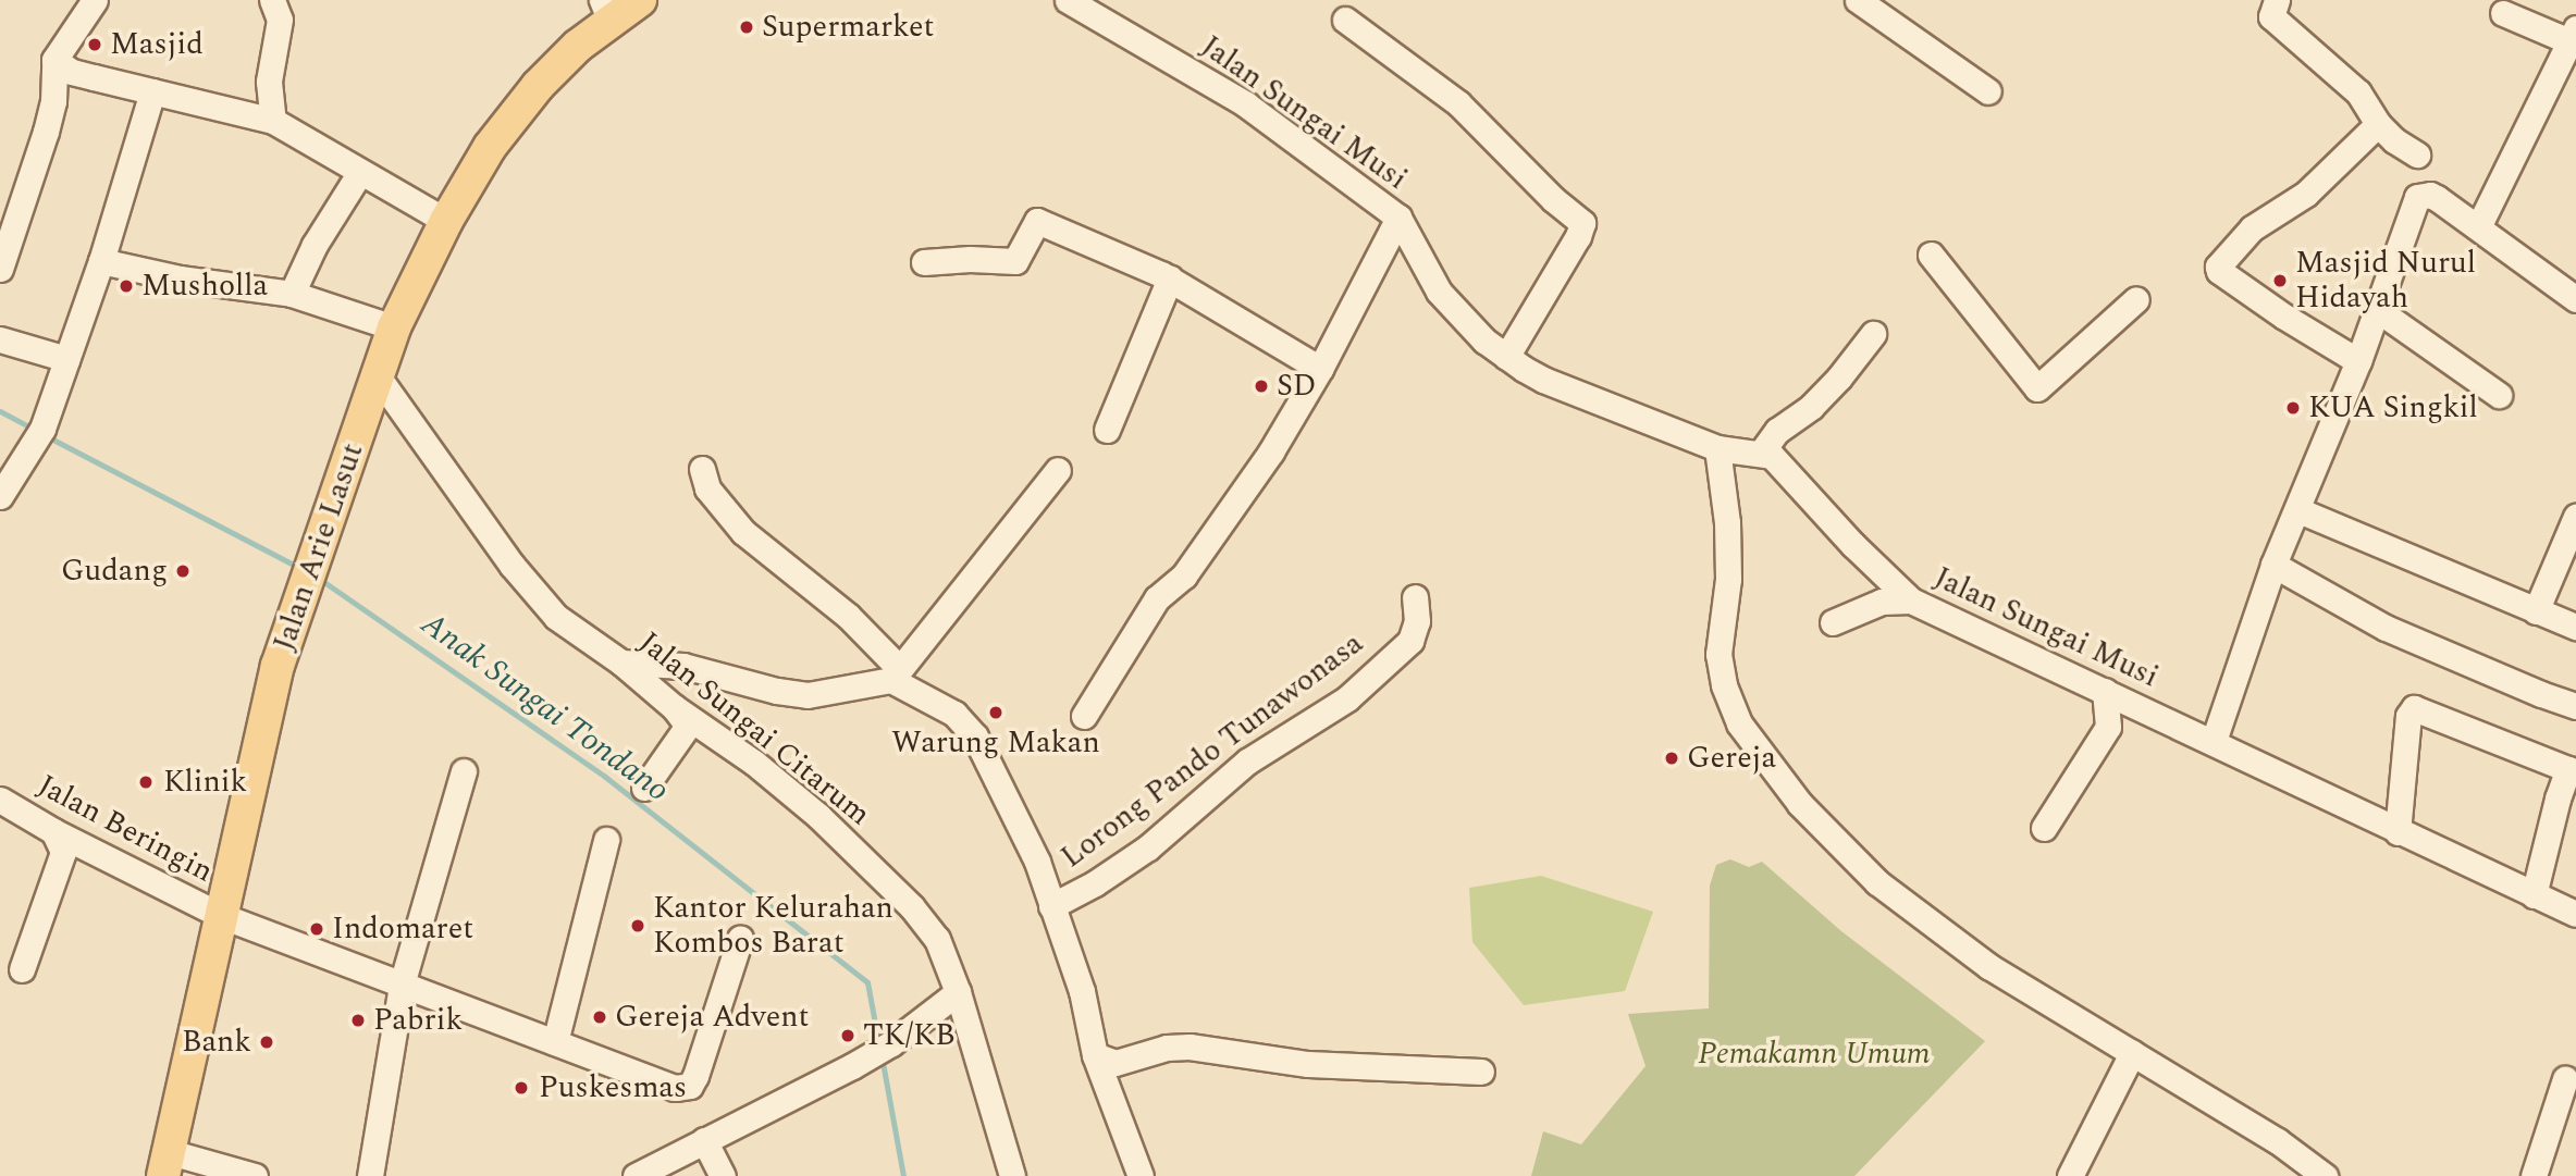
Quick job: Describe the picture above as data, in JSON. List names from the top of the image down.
{
  "streets": {
    "main road": ["Jalan Arie Lasut"],
    "street": [
      "Jalan Sungai Musi",
      "Jalan Sungai Citarum",
      "Lorong Pando Tunawonasa",
      "Jalan Beringin"
    ]
  },
  "crossings": [
    ["Jalan Arie Lasut", "Jalan Sungai Citarum"],
    ["Jalan Arie Lasut", "Jalan Beringin"]
  ],
  "water": ["Anak Sungai Tondano"],
  "parks": ["Pemakamn Umum"],
  "places": [
    "Supermarket",
    "Masjid",
    "Masjid Nurul Hidayah",
    "Musholla",
    "SD",
    "KUA Singkil",
    "Gudang",
    "Warung Makan",
    "Gereja",
    "Klinik",
    "Kantor Kelurahan Kombos Barat",
    "Indomaret",
    "Gereja Advent",
    "Pabrik",
    "TK/KB",
    "Bank",
    "Puskesmas"
  ]
}
